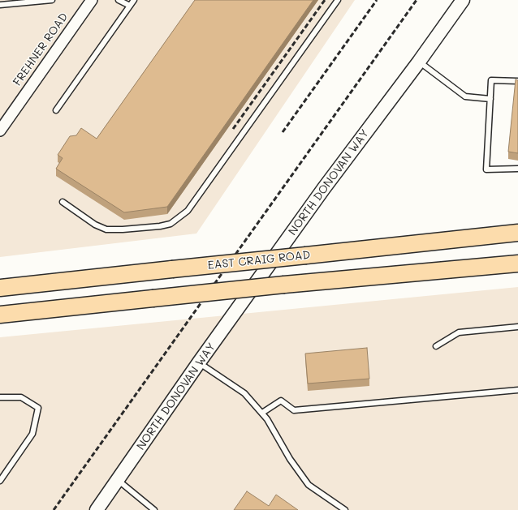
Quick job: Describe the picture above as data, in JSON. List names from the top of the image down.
{
  "streets": {
    "main road": ["EAST CRAIG ROAD"],
    "street": ["FREHNER ROAD", "NORTH DONOVAN WAY"]
  }
}
